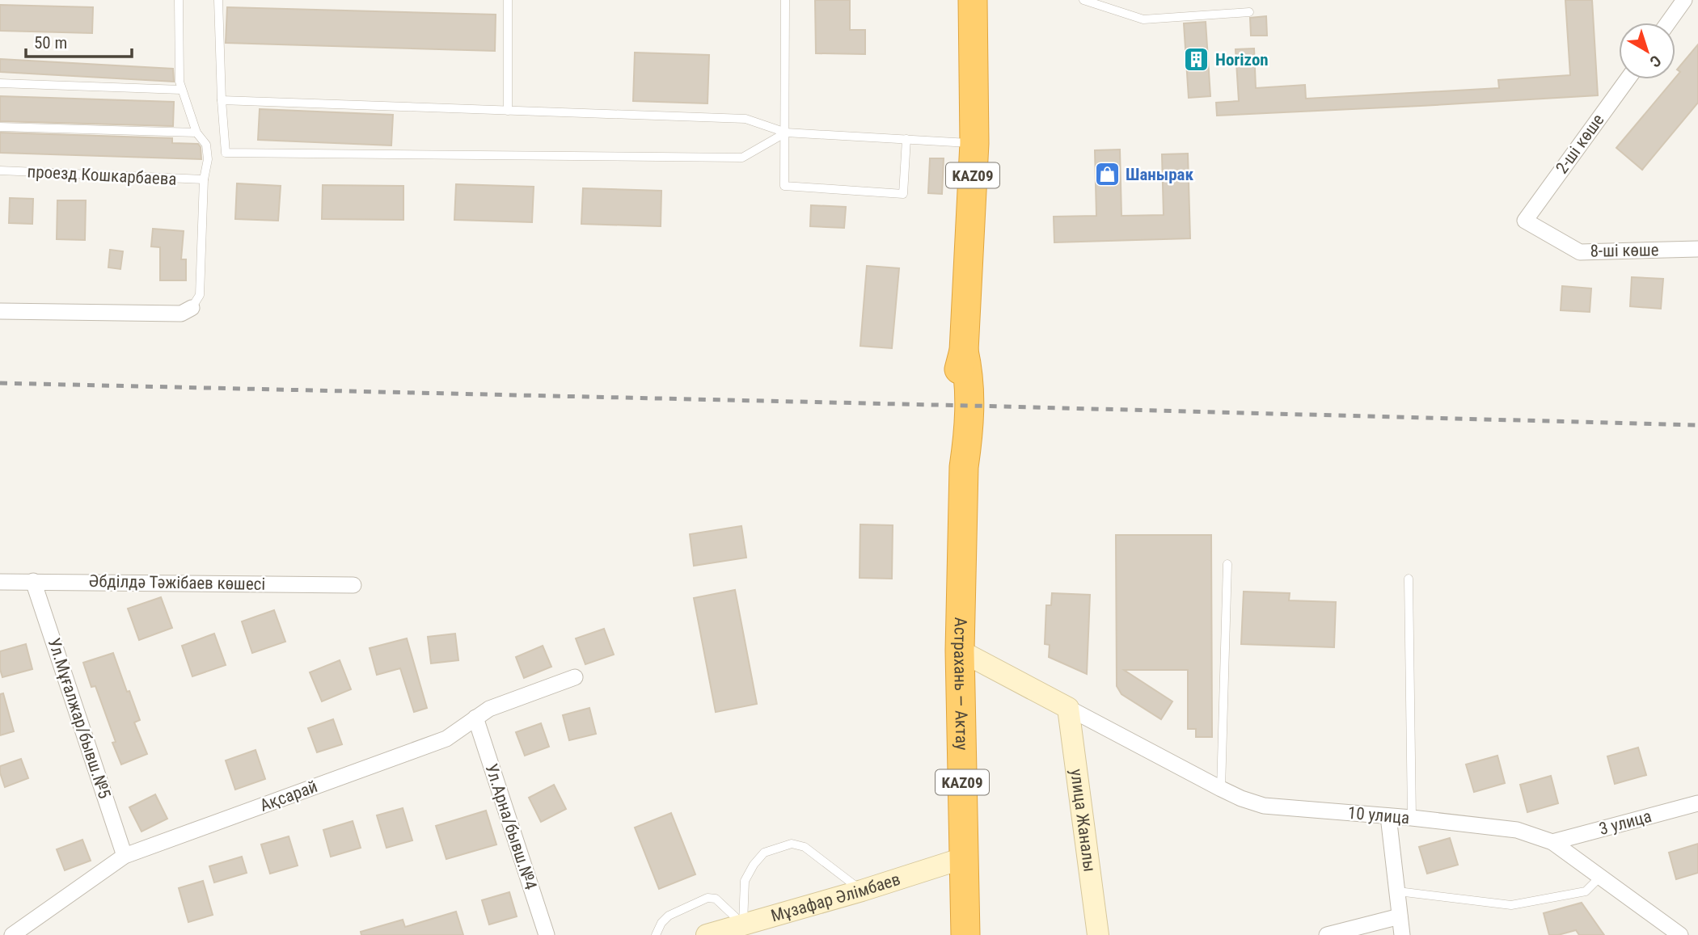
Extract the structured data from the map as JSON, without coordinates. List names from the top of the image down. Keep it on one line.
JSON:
{"streets":{"highway":["KAZ09","Астрахань — Актау"],"street":["2-ші көше","8-шi көше","Әбділдә Тәжібаев көшесі","Ул.Мұғалжар/бывш.№5","Ақсарай","10 улица","улица Жаналы","3 улица","Ул.Арна/бывш.№4","Мұзафар Әлімбаев"],"lane":["проезд Кошкарбаева"]},"crossings":[["2-ші көше","8-шi көше"],["Әбділдә Тәжібаев көшесі","Ул.Мұғалжар/бывш.№5"],["Астрахань — Актау","Мұзафар Әлімбаев"],["Ул.Мұғалжар/бывш.№5","Ақсарай"],["Ақсарай","Ул.Арна/бывш.№4"],["10 улица","улица Жаналы"],["10 улица","3 улица"]],"places":{"building":["Horizon"],"shop":["Шанырак"]},"scale_bar":"50 m","north":"bottom right"}
